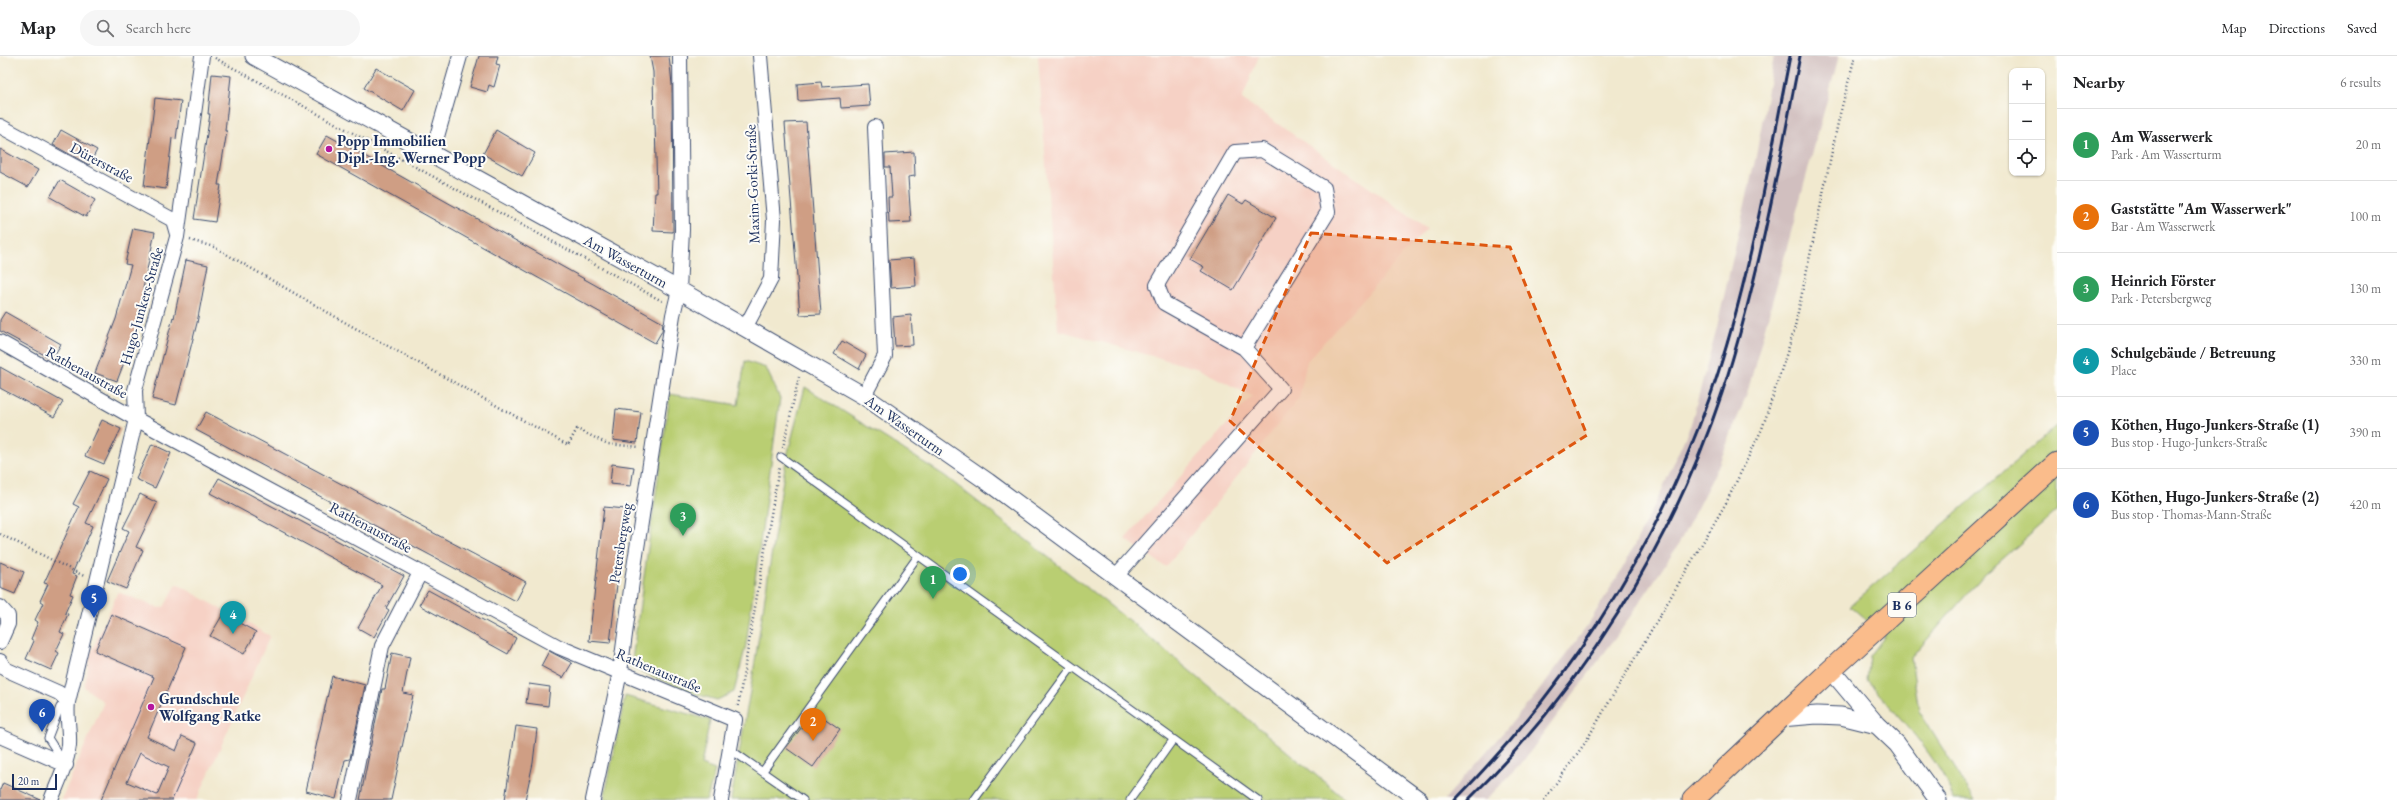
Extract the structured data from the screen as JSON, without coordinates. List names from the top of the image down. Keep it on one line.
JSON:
{"streets":{"main road":["B 6"],"street":["Dürerstraße","Maxim-Gorki-Straße","Am Wasserturm","Hugo-Junkers-Straße","Rathenaustraße","Petersbergweg"]},"crossings":[["Dürerstraße","Hugo-Junkers-Straße"],["Maxim-Gorki-Straße","Am Wasserturm"],["Am Wasserturm","Petersbergweg"],["Hugo-Junkers-Straße","Rathenaustraße"],["Rathenaustraße","Petersbergweg"]],"places":["Popp Immobilien Dipl.-Ing. Werner Popp","Grundschule Wolfgang Ratke"],"scale_bar":"20 m","page":{"header":"Map","search":"Search here","nav":["Map","Directions","Saved"],"heading":["Nearby","6 results"],"map_buttons":["+","−"],"list":[{"mark":"1","name":"Am Wasserwerk","note":"Park · Am Wasserturm","value":"20 m"},{"mark":"2","name":"Gaststätte \"Am Wasserwerk\"","note":"Bar · Am Wasserwerk","value":"100 m"},{"mark":"3","name":"Heinrich Förster","note":"Park · Petersbergweg","value":"130 m"},{"mark":"4","name":"Schulgebäude / Betreuung","note":"Place","value":"330 m"},{"mark":"5","name":"Köthen, Hugo-Junkers-Straße (1)","note":"Bus stop · Hugo-Junkers-Straße","value":"390 m"},{"mark":"6","name":"Köthen, Hugo-Junkers-Straße (2)","note":"Bus stop · Thomas-Mann-Straße","value":"420 m"}],"pins":["3","1","5","4","6","2"],"scale":"20 m"}}
